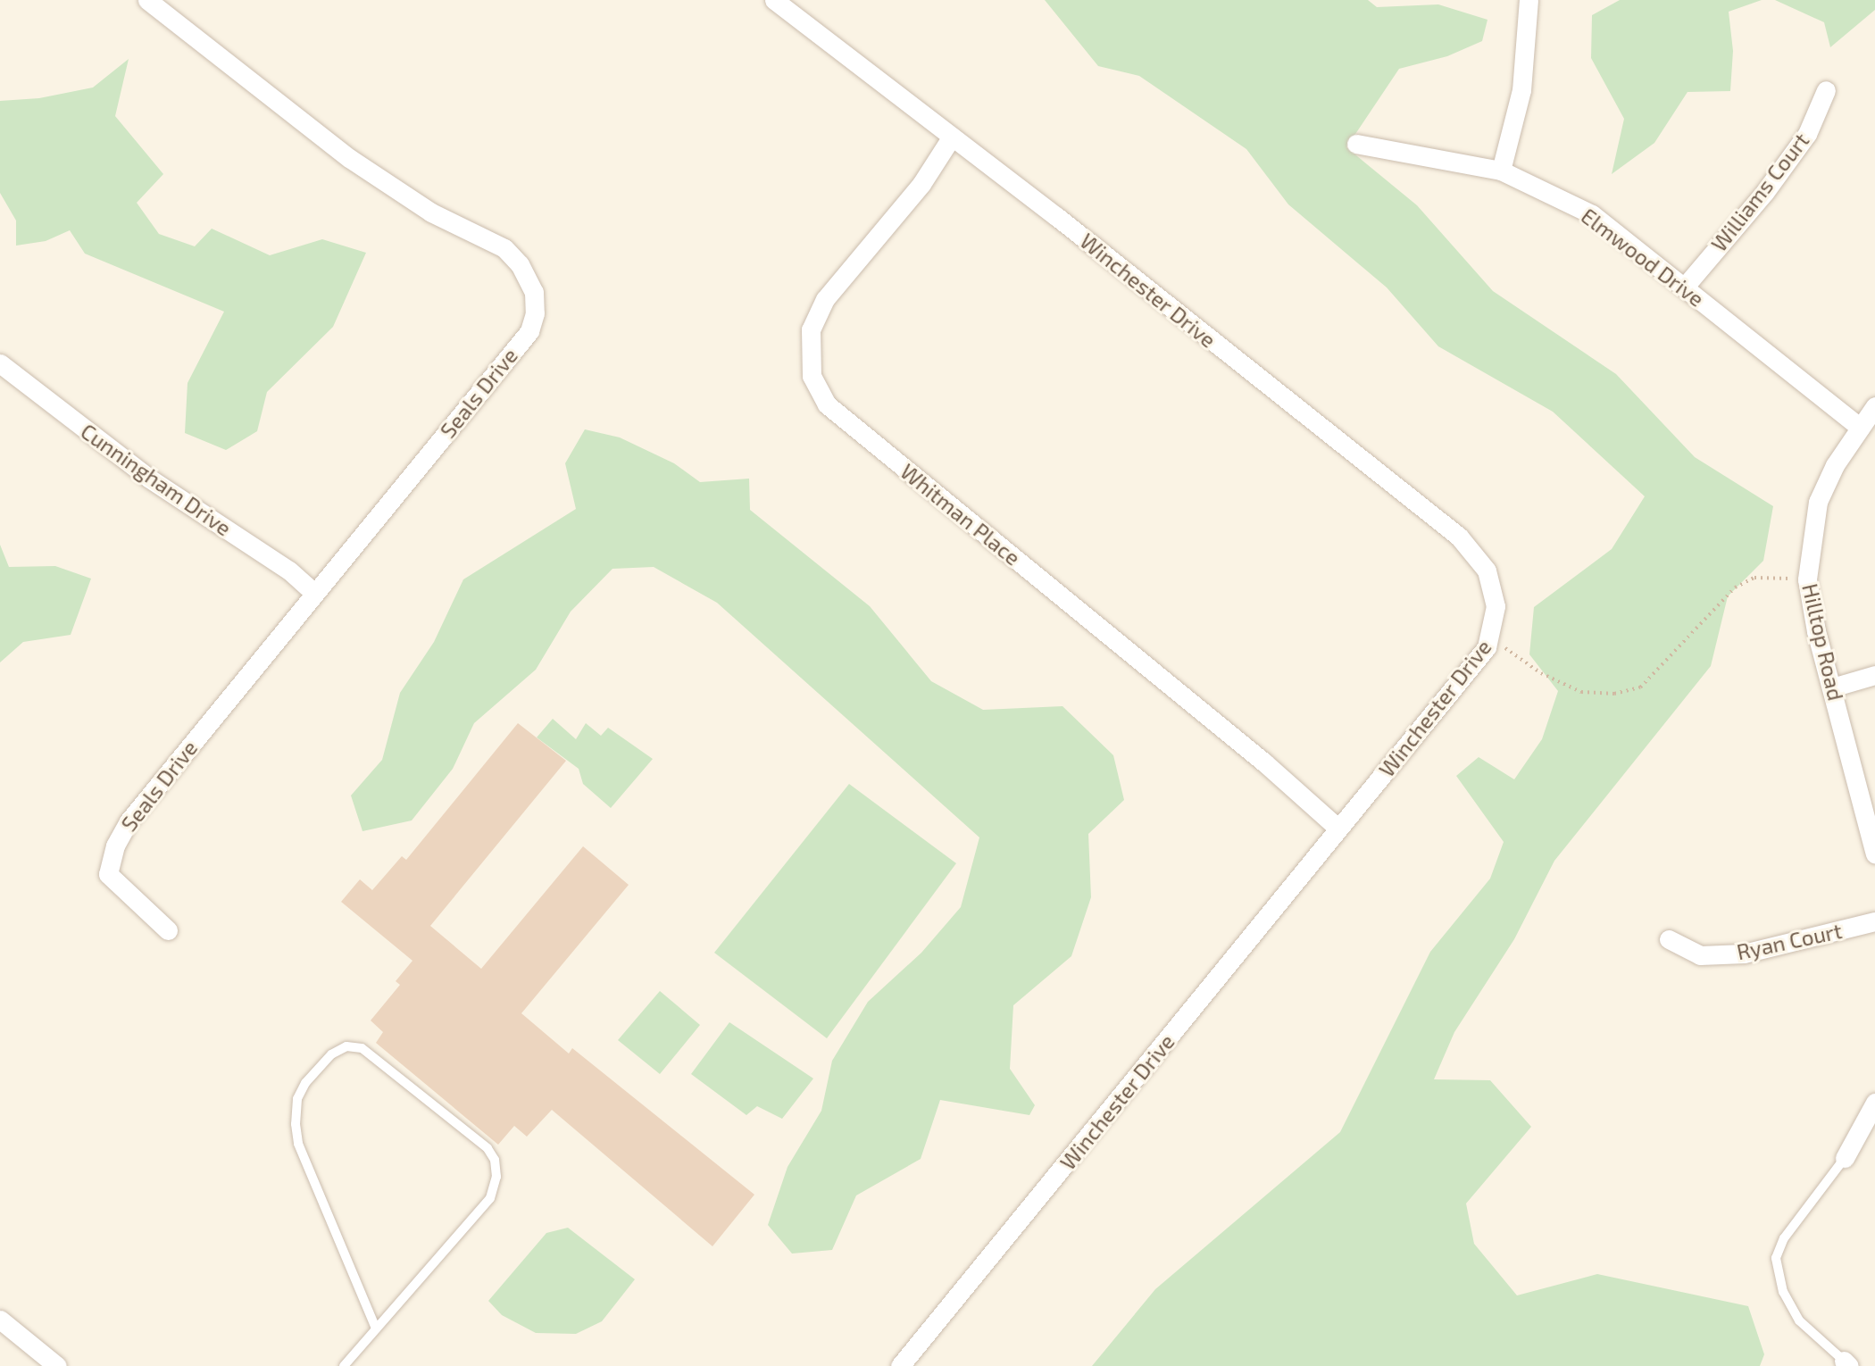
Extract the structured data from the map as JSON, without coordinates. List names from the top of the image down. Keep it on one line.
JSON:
{"streets":{"street":["Williams Court","Elmwood Drive","Winchester Drive","Seals Drive","Cunningham Drive","Whitman Place","Hilltop Road","Ryan Court"]},"crossings":[["Williams Court","Elmwood Drive"],["Elmwood Drive","Hilltop Road"],["Winchester Drive","Whitman Place"],["Seals Drive","Cunningham Drive"]]}
